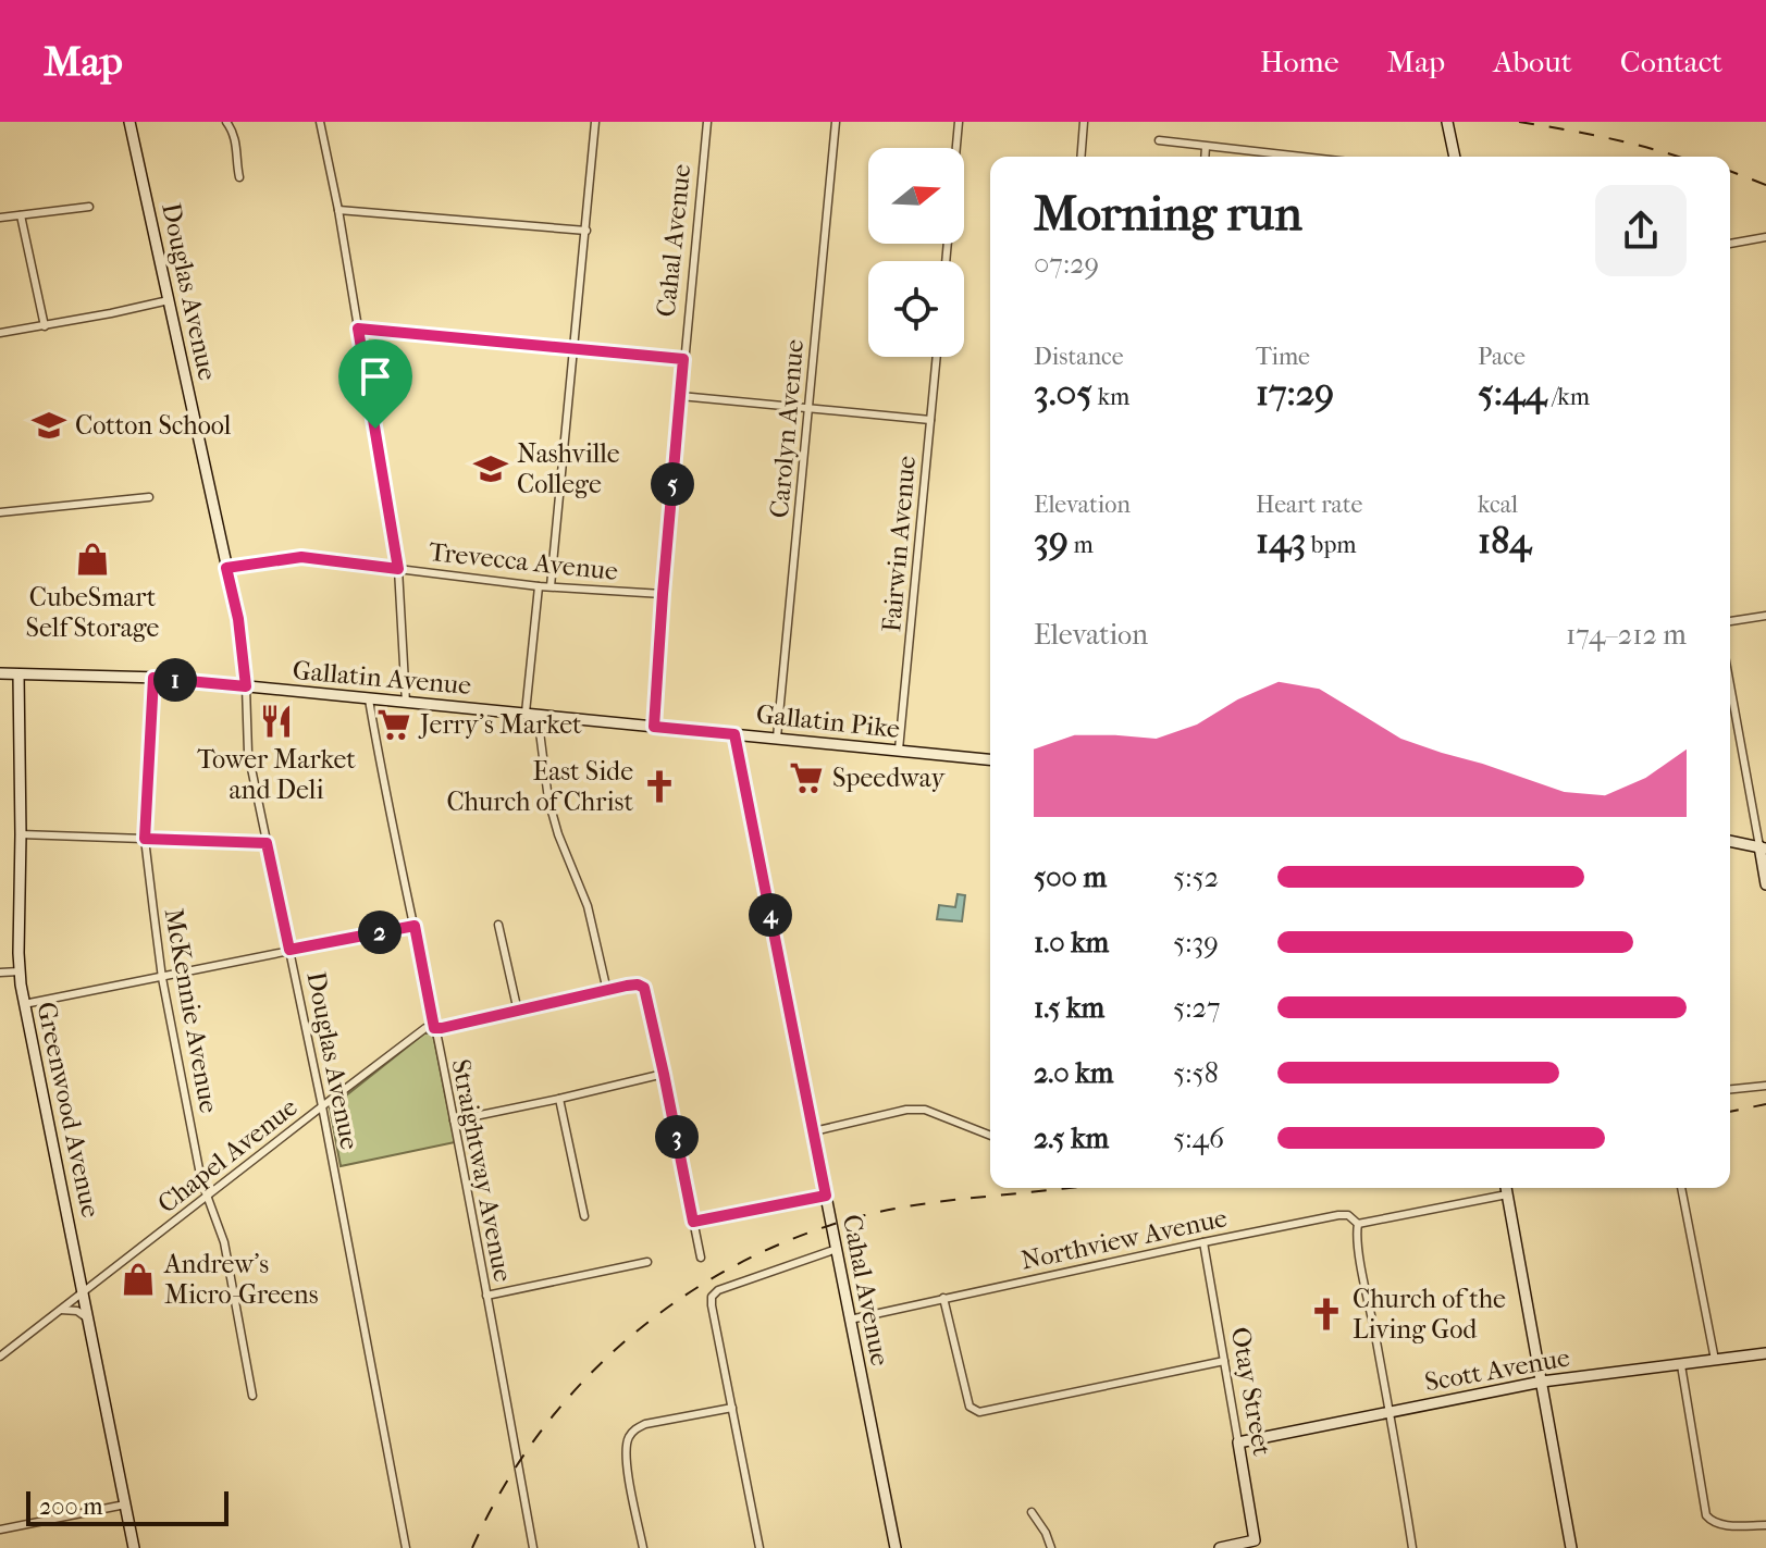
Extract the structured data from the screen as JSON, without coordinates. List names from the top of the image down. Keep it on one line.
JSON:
{"streets":{"street":["Cahal Avenue","Douglas Avenue","Carolyn Avenue","Fairwin Avenue","Trevecca Avenue","Gallatin Avenue","Gallatin Pike","McKennie Avenue","Greenwood Avenue","Chapel Avenue","Straightway Avenue","Northview Avenue","Scott Avenue","Otay Street"]},"crossings":[["Cahal Avenue","Trevecca Avenue"],["Cahal Avenue","Gallatin Avenue"],["Cahal Avenue","Gallatin Pike"],["Cahal Avenue","Northview Avenue"],["Douglas Avenue","Trevecca Avenue"],["Douglas Avenue","Gallatin Avenue"],["Douglas Avenue","Chapel Avenue"],["Carolyn Avenue","Gallatin Pike"],["Fairwin Avenue","Gallatin Pike"],["Gallatin Avenue","Gallatin Pike"],["Gallatin Avenue","McKennie Avenue"],["Gallatin Avenue","Greenwood Avenue"],["Gallatin Avenue","Straightway Avenue"],["McKennie Avenue","Chapel Avenue"],["Greenwood Avenue","Chapel Avenue"],["Chapel Avenue","Straightway Avenue"],["Northview Avenue","Otay Street"],["Scott Avenue","Otay Street"]],"places":{"school or university":["Cotton School","Nashville College"],"shop":["CubeSmart Self Storage","Andrew’s Micro-Greens"],"restaurant":["Tower Market and Deli"],"supermarket":["Jerry's Market","Speedway"],"church":["East Side Church of Christ","Church of the Living God"]},"scale_bar":"200 m","north":"right","page":{"header":"Map","nav":["Home","Map","About","Contact"],"heading":["Morning run","07:29"],"stats":[["Distance","3.05 km"],["Time","17:29"],["Pace","5:44 /km"],["Elevation","39 m"],["Heart rate","143 bpm"],["kcal","184"]],"pins":["5","1","4","2","3"],"chart":["Elevation","174–212 m"],"list":[{"name":"500 m","note":"5:52"},{"name":"1.0 km","note":"5:39"},{"name":"1.5 km","note":"5:27"},{"name":"2.0 km","note":"5:58"},{"name":"2.5 km","note":"5:46"}],"scale":"200 m"}}
